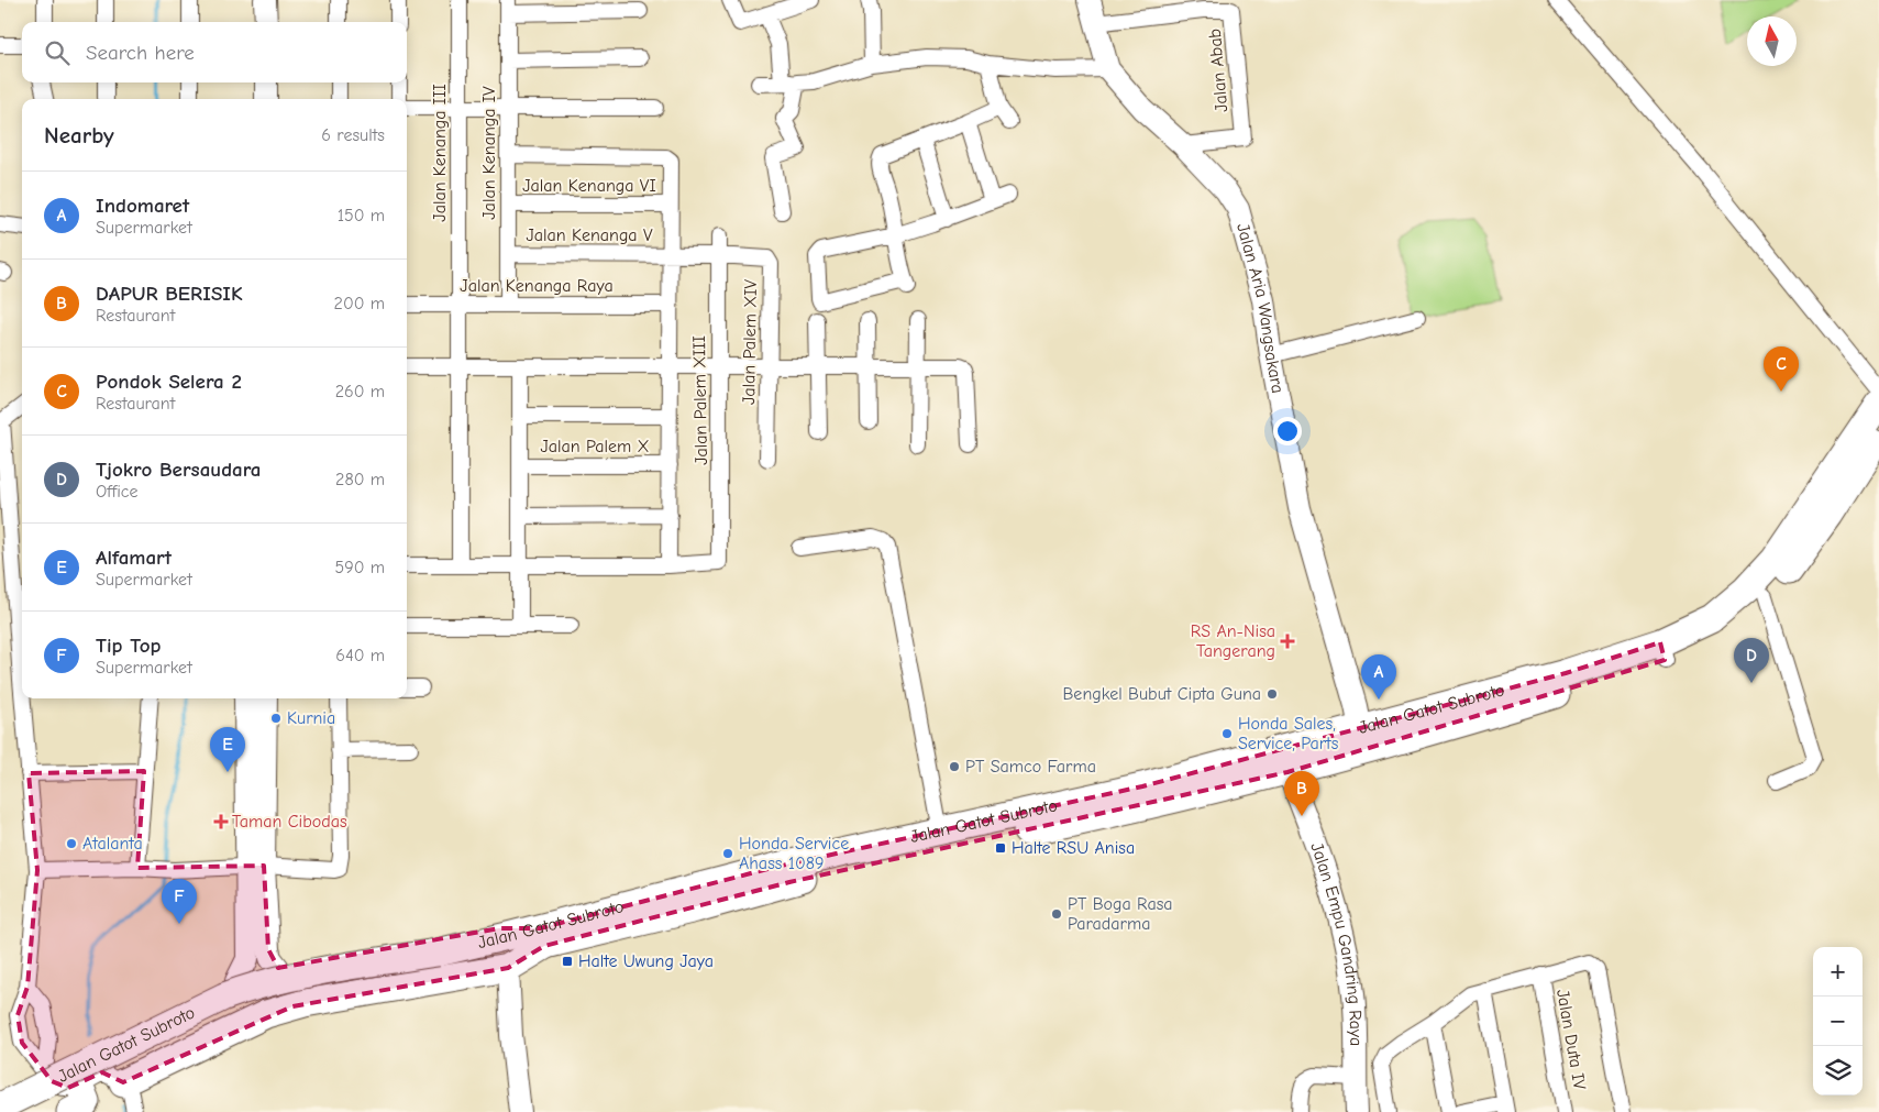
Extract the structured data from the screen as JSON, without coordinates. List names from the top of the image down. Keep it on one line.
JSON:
{"streets":{"highway":["Jalan Gatot Subroto"],"street":["Jalan Abab","Jalan Kenanga III","Jalan Kenanga IV","Jalan Kenanga VI","Jalan Kenanga V","Jalan Kenanga Raya","Jalan Aria Wangsakara","Jalan Palem XIV","Jalan Palem XIII","Jalan Palem X","Jalan Empu Gandring Raya","Jalan Duta IV"]},"crossings":[["Jalan Abab","Jalan Aria Wangsakara"],["Jalan Kenanga III","Jalan Kenanga Raya"],["Jalan Kenanga IV","Jalan Kenanga VI"],["Jalan Kenanga IV","Jalan Kenanga V"],["Jalan Kenanga IV","Jalan Kenanga Raya"],["Jalan Kenanga V","Jalan Palem XIV"],["Jalan Aria Wangsakara","Jalan Gatot Subroto"],["Jalan Palem XIV","Jalan Palem XIII"],["Jalan Gatot Subroto","Jalan Empu Gandring Raya"]],"places":{"health":["RS An-Nisa Tangerang","Taman Cibodas"],"other":["Bengkel Bubut Cipta Guna","Kurnia","Honda Sales, Service, Parts","PT Samco Farma","Atalanta","Honda Service Ahass 1089","PT Boga Rasa Paradarma"],"transit":["Halte RSU Anisa","Halte Uwung Jaya"]},"north":"top","page":{"search":"Search here","heading":["Nearby","6 results"],"list":[{"mark":"A","name":"Indomaret","note":"Supermarket","value":"150 m"},{"mark":"B","name":"DAPUR BERISIK","note":"Restaurant","value":"200 m"},{"mark":"C","name":"Pondok Selera 2","note":"Restaurant","value":"260 m"},{"mark":"D","name":"Tjokro Bersaudara","note":"Office","value":"280 m"},{"mark":"E","name":"Alfamart","note":"Supermarket","value":"590 m"},{"mark":"F","name":"Tip Top","note":"Supermarket","value":"640 m"}],"pins":["C","D","A","E","B","F"],"map_buttons":["+","−"]}}
